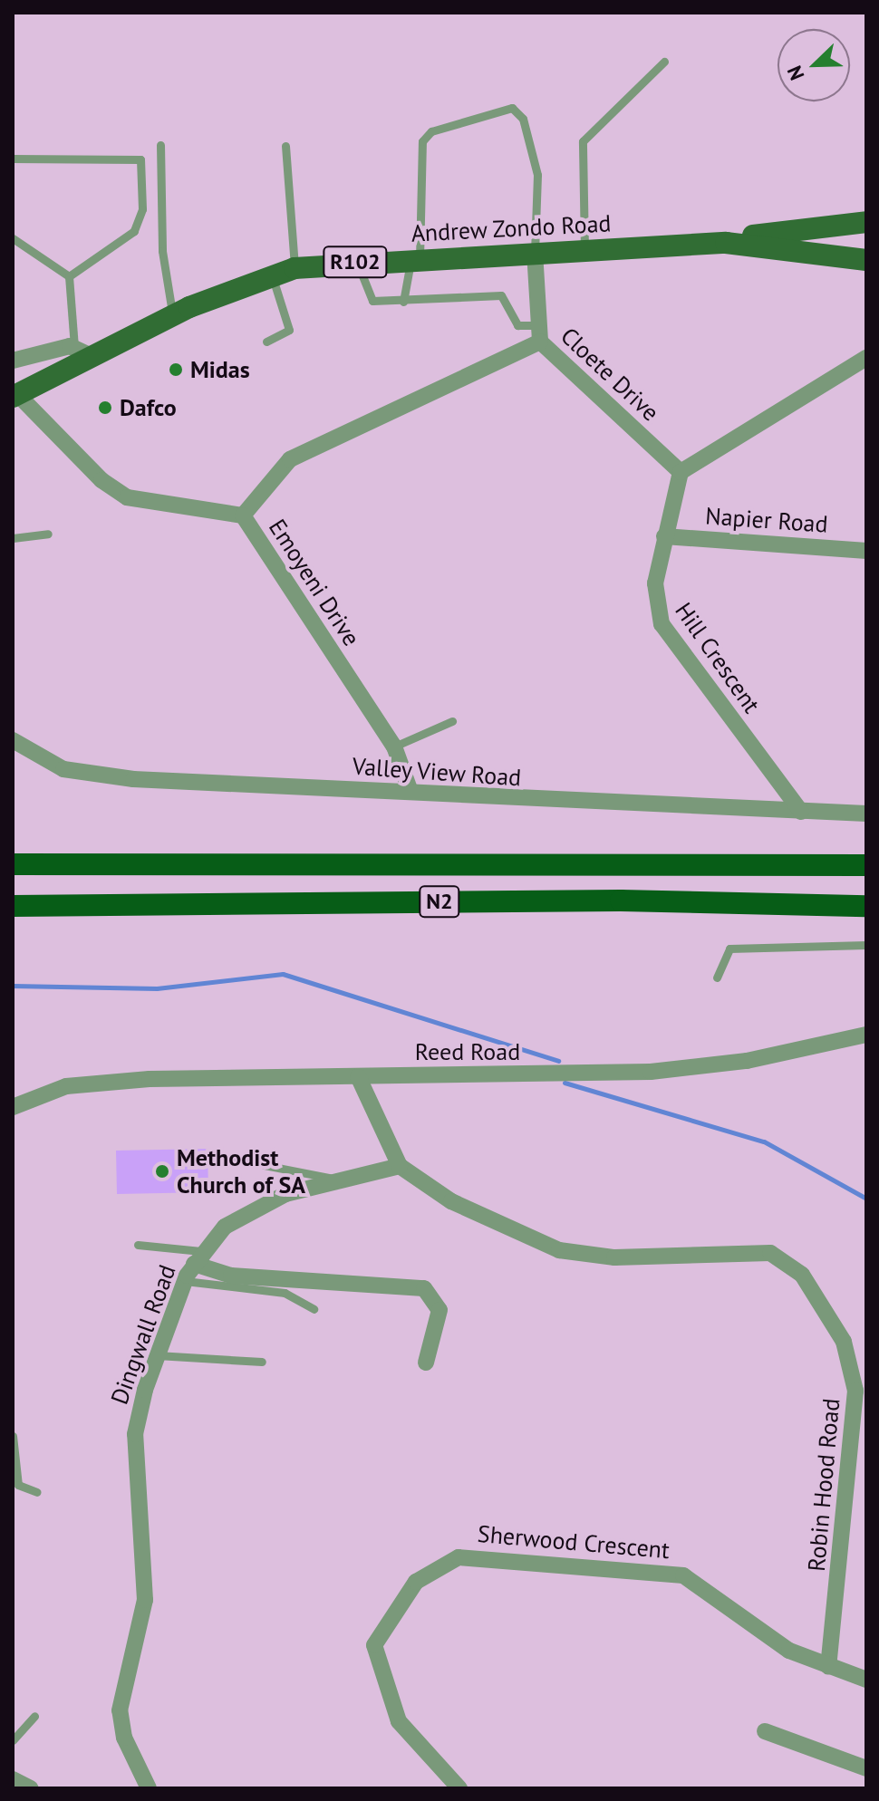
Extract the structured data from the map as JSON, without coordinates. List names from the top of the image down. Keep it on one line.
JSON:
{"streets":{"highway":["N2"],"main road":["Andrew Zondo Road","R102"],"street":["Cloete Drive","Napier Road","Emoyeni Drive","Hill Crescent","Valley View Road","Reed Road","Dingwall Road","Robin Hood Road","Sherwood Crescent"]},"crossings":[["Andrew Zondo Road","Cloete Drive"],["Cloete Drive","Emoyeni Drive"],["Cloete Drive","Hill Crescent"],["Napier Road","Hill Crescent"],["Emoyeni Drive","Valley View Road"],["Hill Crescent","Valley View Road"],["Dingwall Road","Robin Hood Road"],["Robin Hood Road","Sherwood Crescent"]],"places":["Midas","Dafco","Methodist Church of SA"],"north":"bottom left"}
